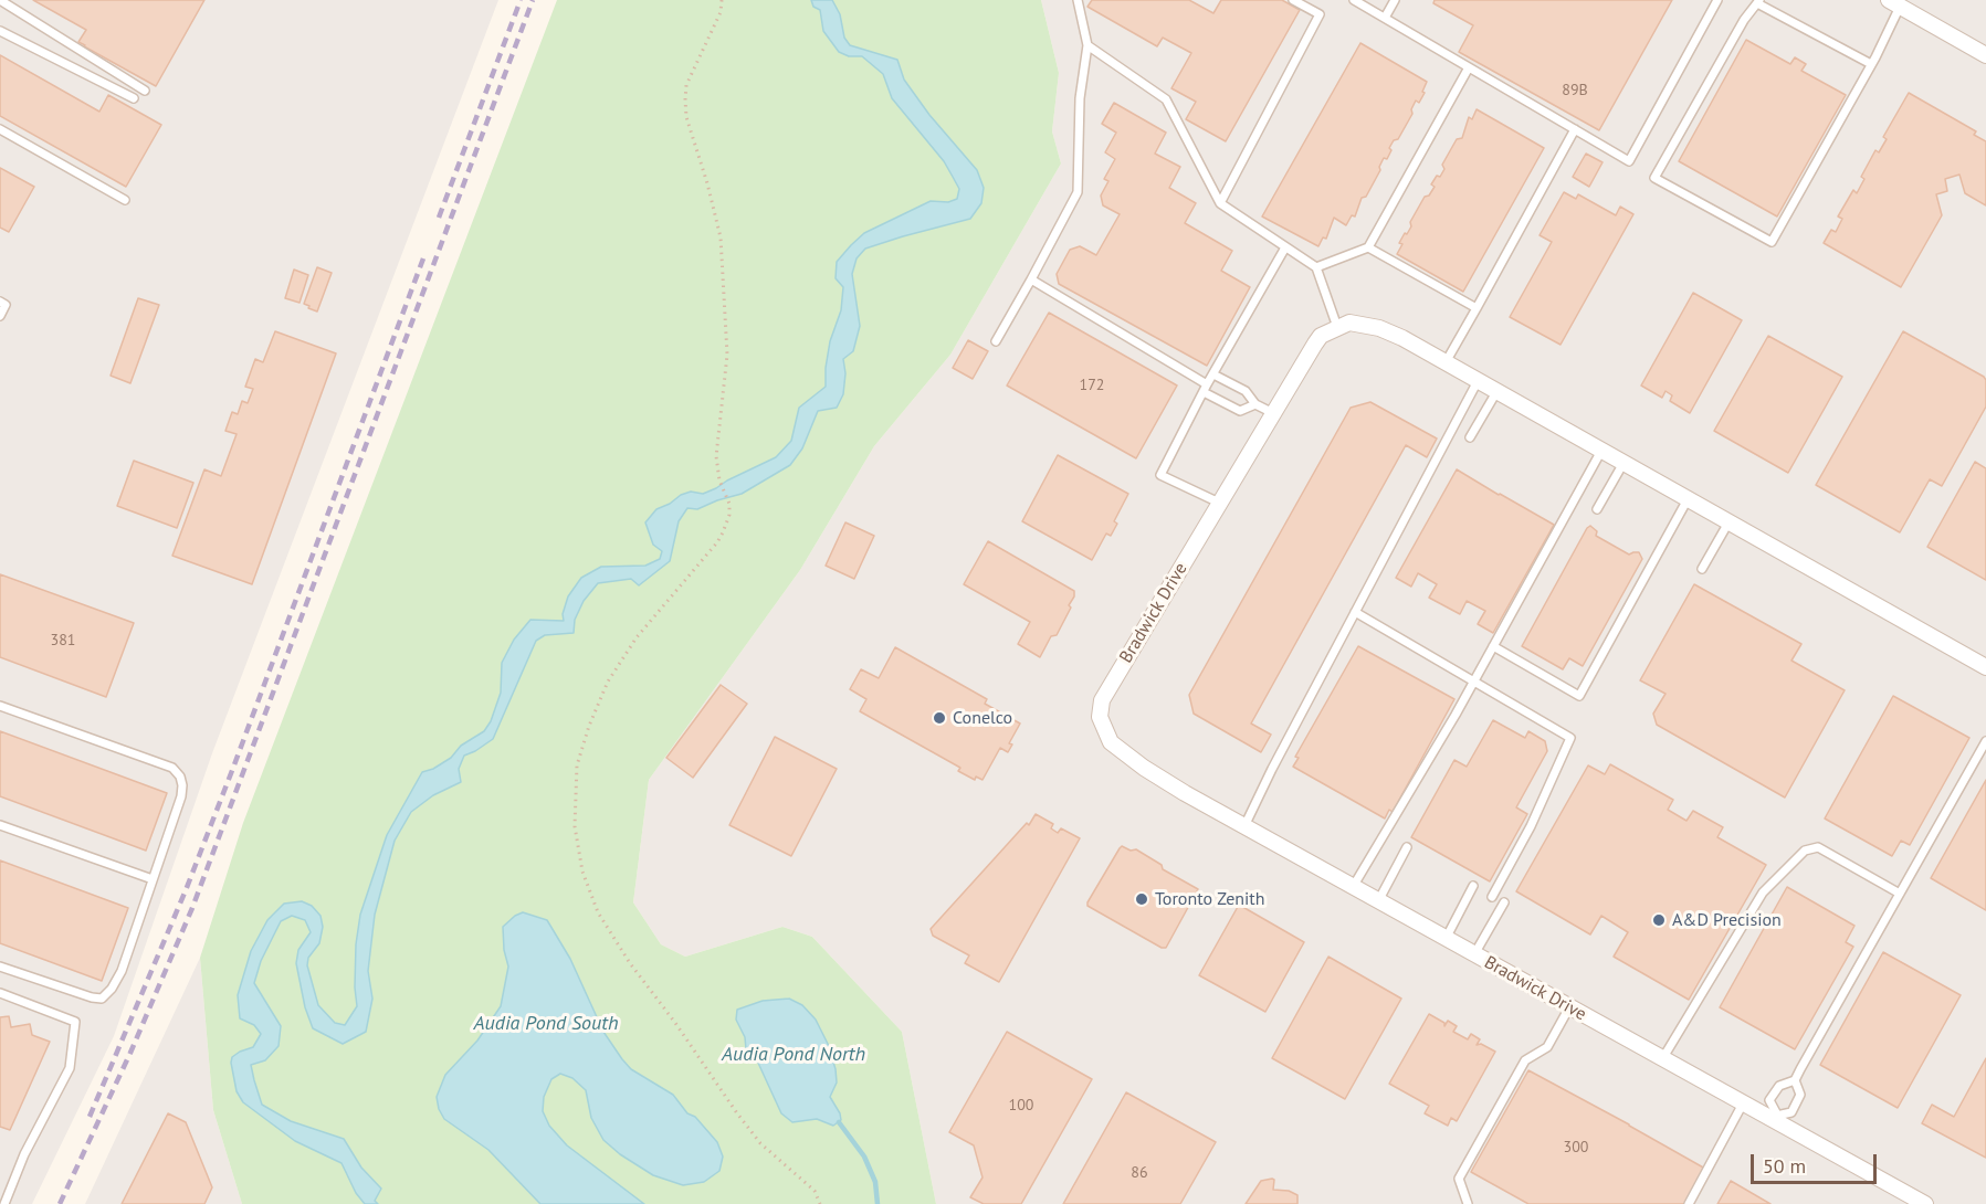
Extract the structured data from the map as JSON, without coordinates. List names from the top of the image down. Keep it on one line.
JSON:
{"streets":{"street":["Bradwick Drive"]},"water":["Audia Pond South","Audia Pond North"],"places":["Conelco","Toronto Zenith","A&D Precision"],"house_numbers":["89B","172","381","100","300","86"],"scale_bar":"50 m"}
